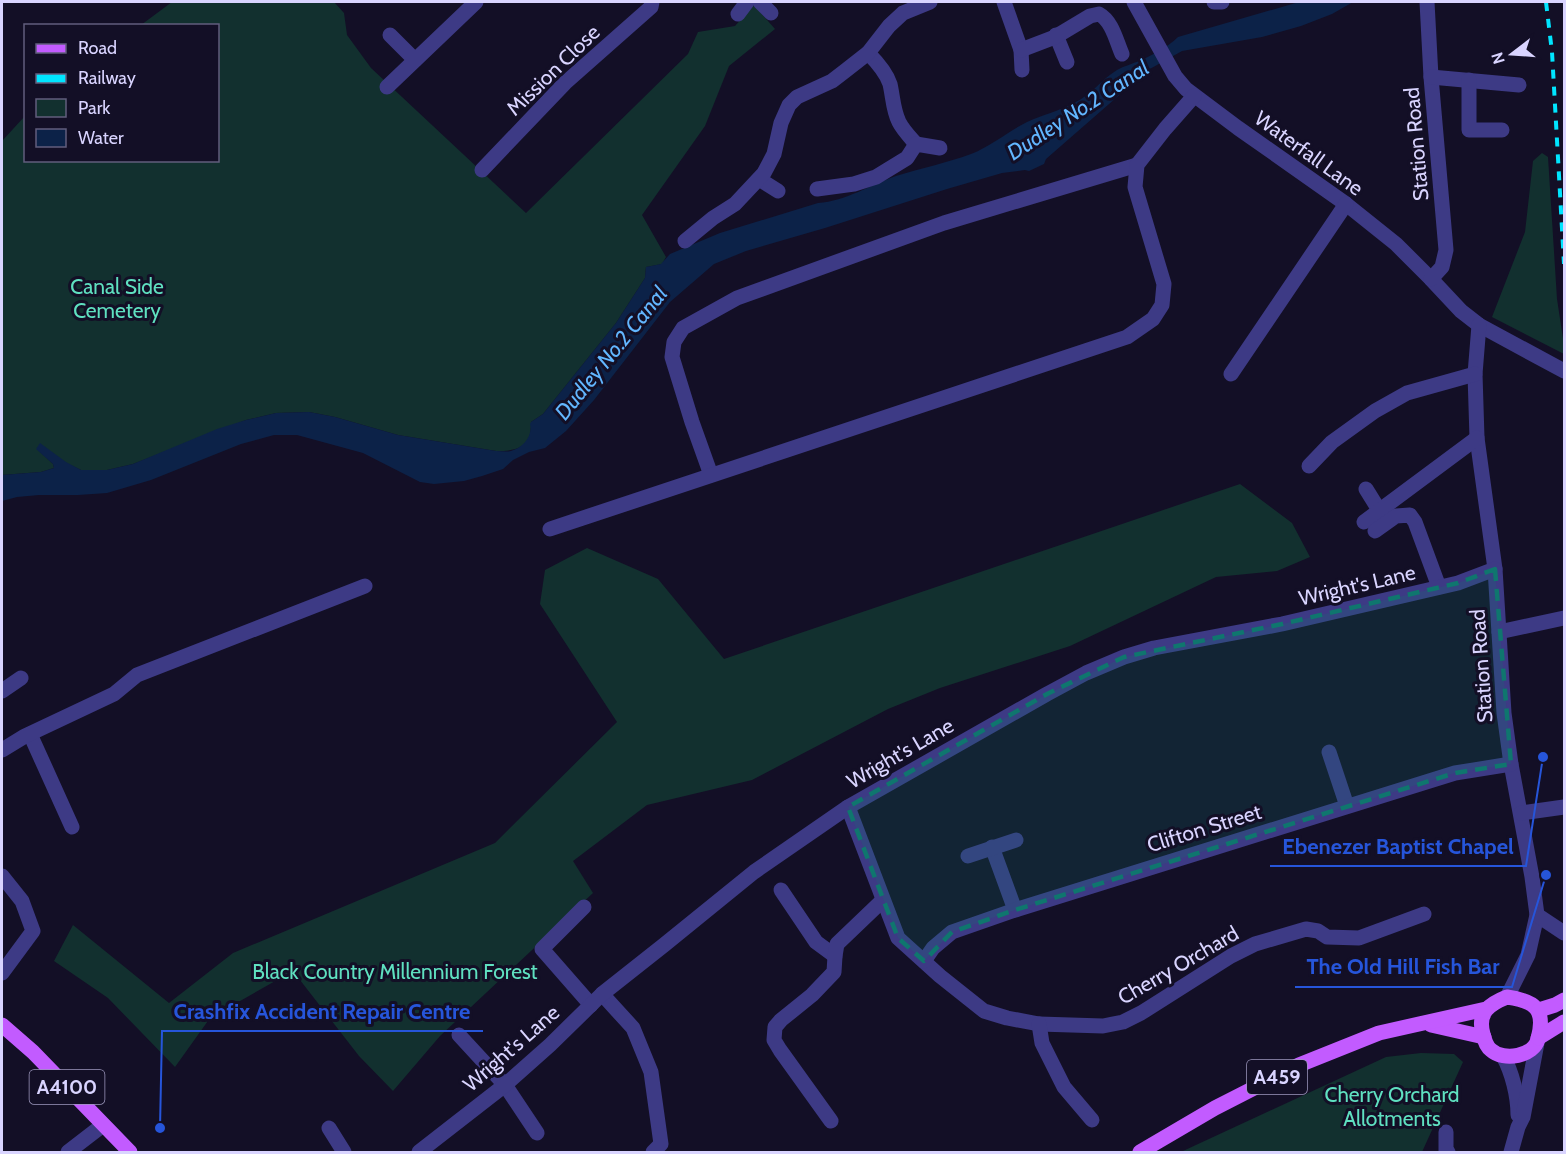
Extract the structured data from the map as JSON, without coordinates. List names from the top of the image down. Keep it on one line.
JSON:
{"streets":{"main road":["A459","A4100"],"street":["Mission Close","Station Road","Waterfall Lane","Wright's Lane","Clifton Street","Cherry Orchard"]},"crossings":[["Station Road","Waterfall Lane"],["Station Road","Wright's Lane"],["Station Road","Clifton Street"],["Station Road","A459"],["Wright's Lane","Cherry Orchard"],["Clifton Street","Cherry Orchard"]],"water":["Dudley No.2 Canal"],"parks":["Canal Side Cemetery","Black Country Millennium Forest","Cherry Orchard Allotments"],"places":["Ebenezer Baptist Chapel","The Old Hill Fish Bar","Crashfix Accident Repair Centre"],"legend":["Road","Railway","Park","Water"],"north":"left"}
